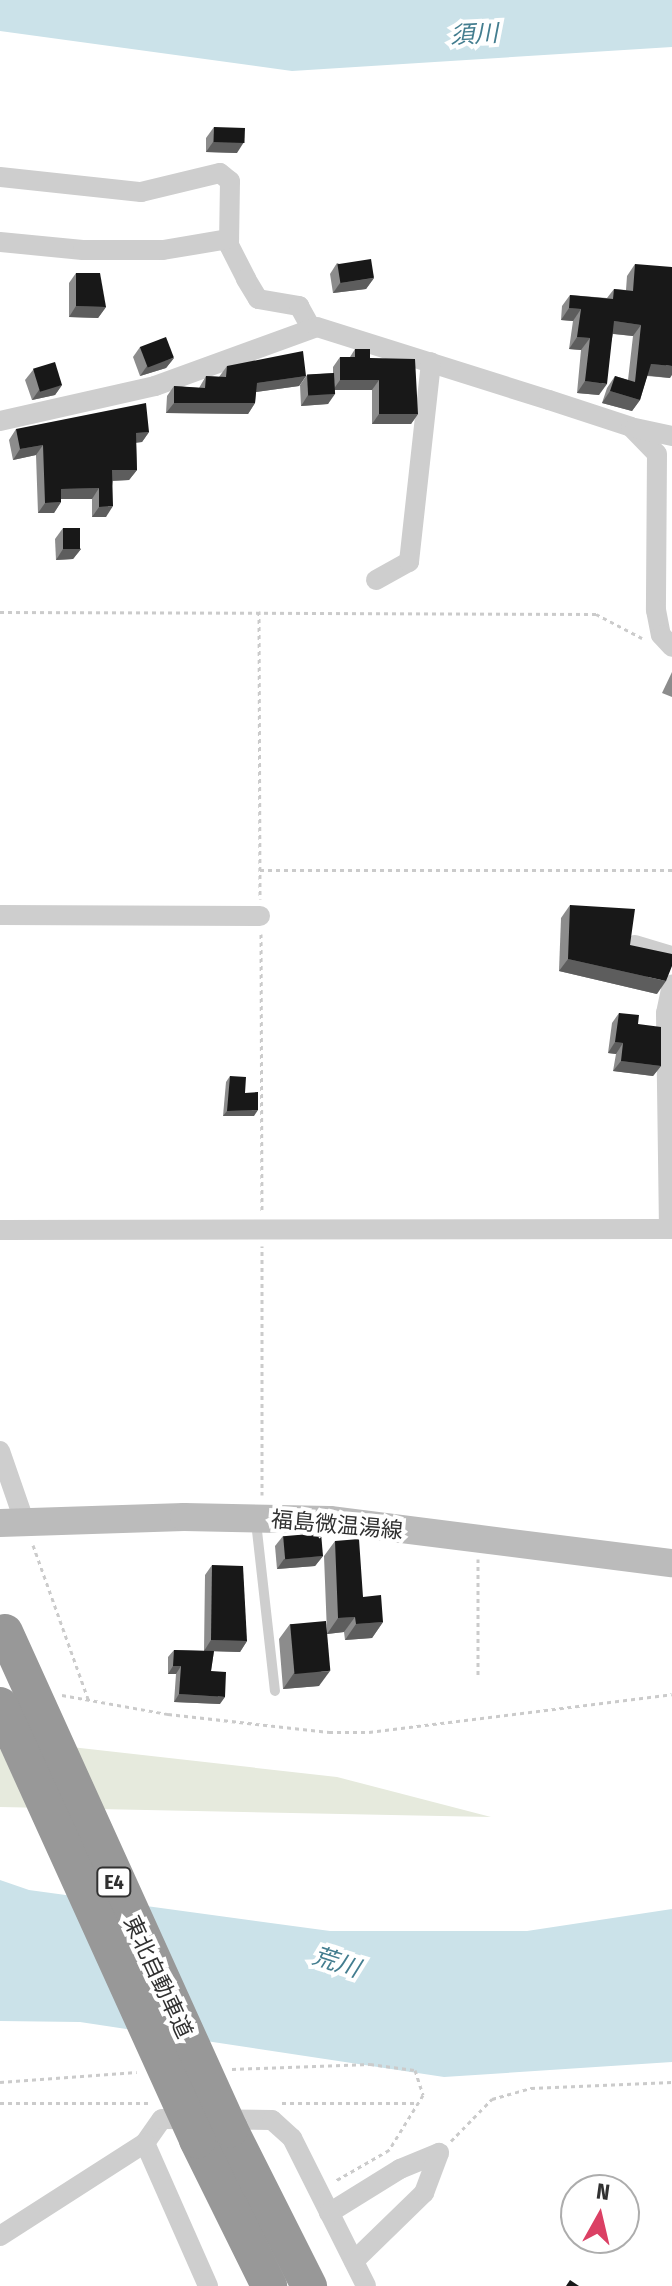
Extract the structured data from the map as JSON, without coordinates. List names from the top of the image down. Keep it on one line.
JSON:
{"streets":{"highway":["E4","東北自動車道"],"main road":["福島微温湯線"]},"water":["須川","荒川"],"north":"top"}
